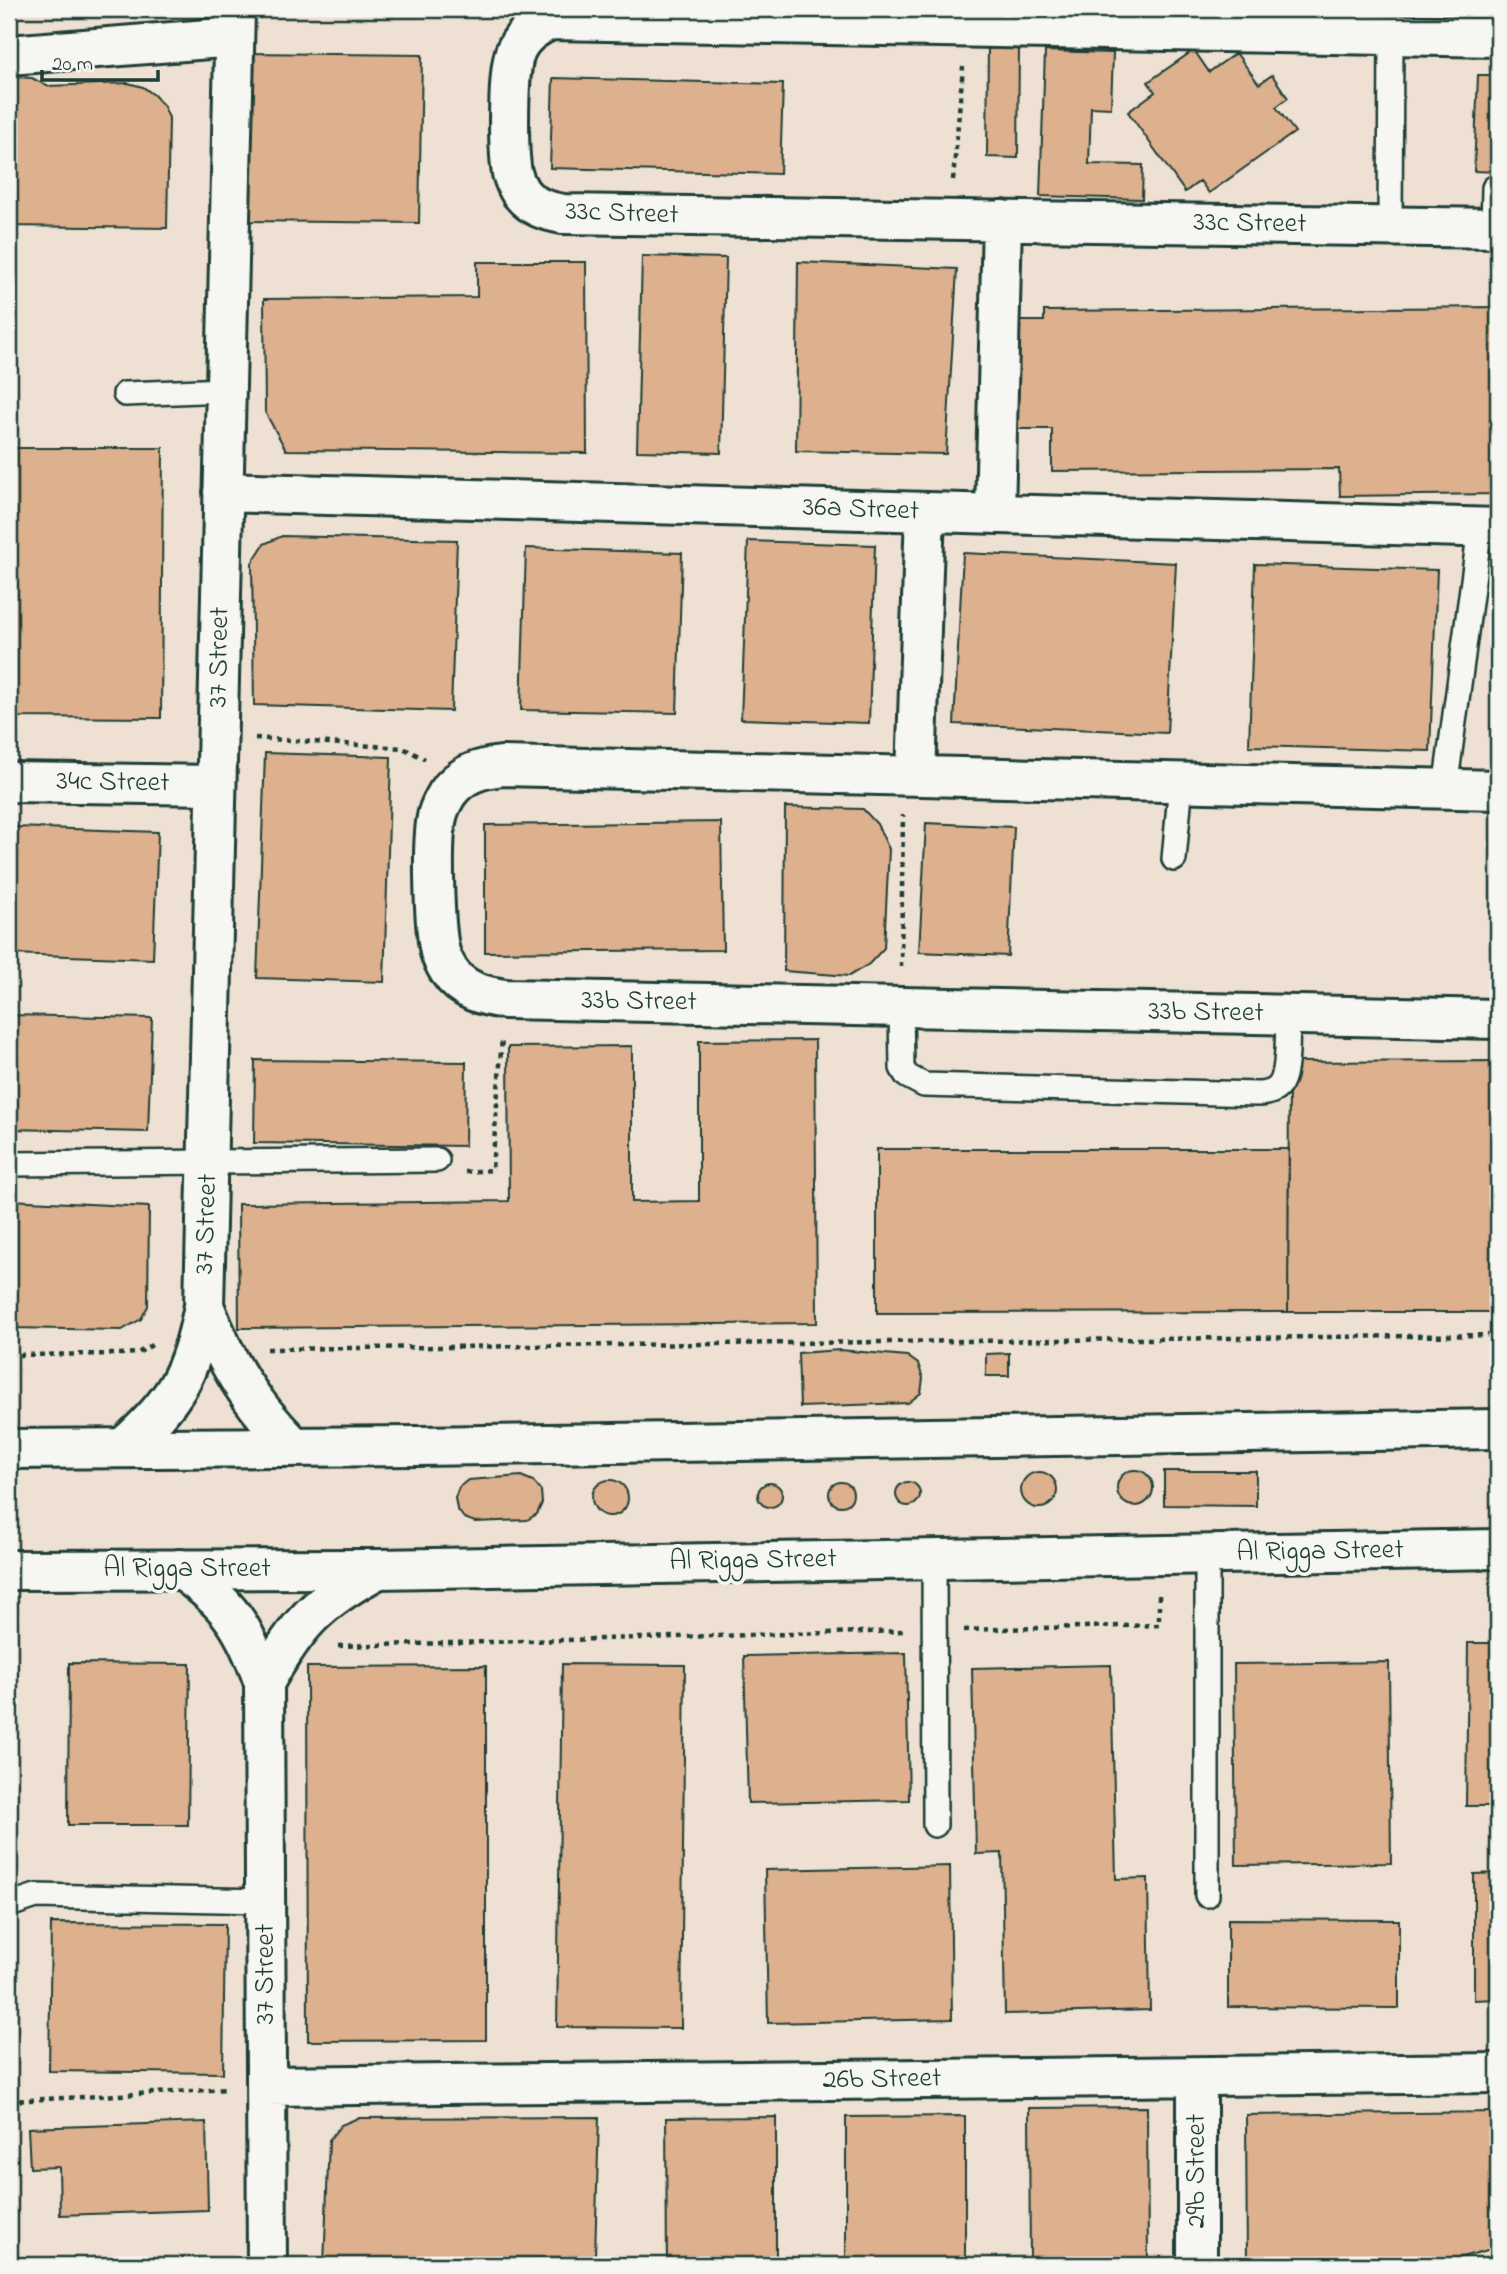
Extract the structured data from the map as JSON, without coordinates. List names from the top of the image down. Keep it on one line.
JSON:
{"streets":{"street":["33c Street","36a Street","37 Street","34c Street","33b Street","Al Rigga Street","26b Street","29b Street"]},"crossings":[["36a Street","37 Street"],["37 Street","34c Street"],["37 Street","Al Rigga Street"],["37 Street","26b Street"],["26b Street","29b Street"]],"scale_bar":"20 m"}
